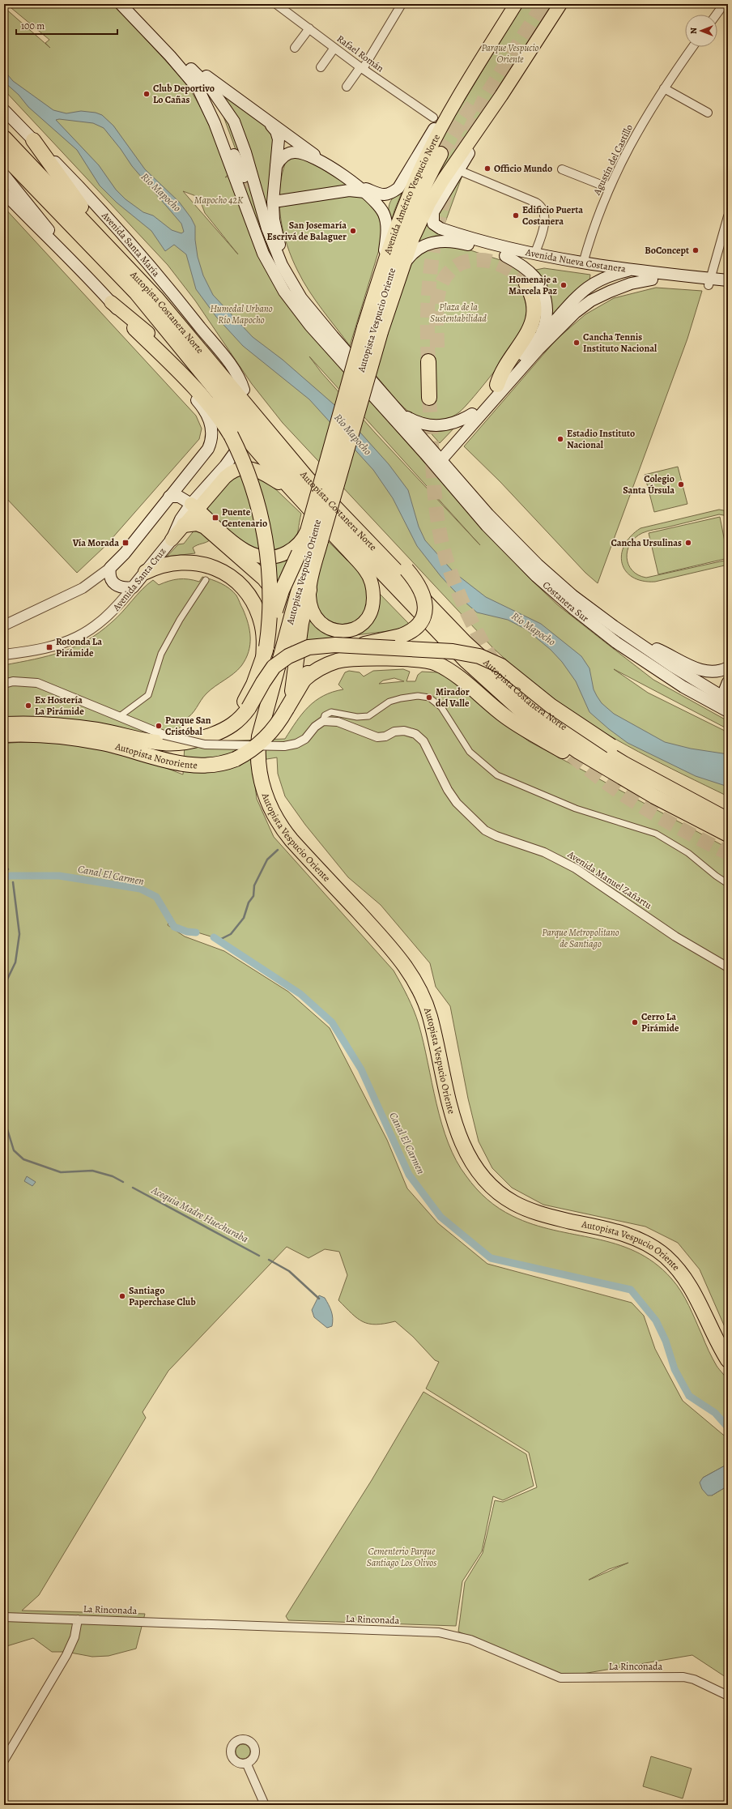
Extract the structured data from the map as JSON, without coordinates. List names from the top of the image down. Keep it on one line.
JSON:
{"streets":{"highway":["Autopista Costanera Norte","Autopista Vespucio Oriente","Autopista Nororiente"],"main road":["Avenida Américo Vespucio Norte","Avenida Santa María","Avenida Nueva Costanera","Avenida Santa Cruz","Costanera Sur"],"street":["Rafael Román","Agustín del Castillo","Avenida Manuel Zañartu","La Rinconada"]},"crossings":[["Agustín del Castillo","Avenida Nueva Costanera"],["Avenida Américo Vespucio Norte","Avenida Nueva Costanera"],["Avenida Américo Vespucio Norte","Autopista Vespucio Oriente"],["Avenida Santa María","Autopista Costanera Norte"],["Avenida Nueva Costanera","Costanera Sur"]],"water":["Río Mapocho","Canal El Carmen","Acequia Madre Huechuraba"],"parks":["Parque Vespucio Oriente","Mapocho 42K","Plaza de la Sustentabilidad","Humedal Urbano Río Mapocho","Parque Metropolitano de Santiago","Cementerio Parque Santiago Los Olivos"],"places":{"other":["Club Deportivo Lo Cañas","Officio Mundo","Edificio Puerta Costanera","San Josemaría Escrivá de Balaguer","BoConcept","Homenaje a Marcela Paz","Cancha Tennis Instituto Nacional","Estadio Instituto Nacional","Colegio Santa Úrsula","Cancha Ursulinas","Mirador del Valle","Ex Hostería La Pirámide","Parque San Cristóbal","Cerro La Pirámide","Santiago Paperchase Club"],"transit":["Puente Centenario","Vía Morada","Rotonda La Pirámide"]},"scale_bar":"100 m","north":"left"}
